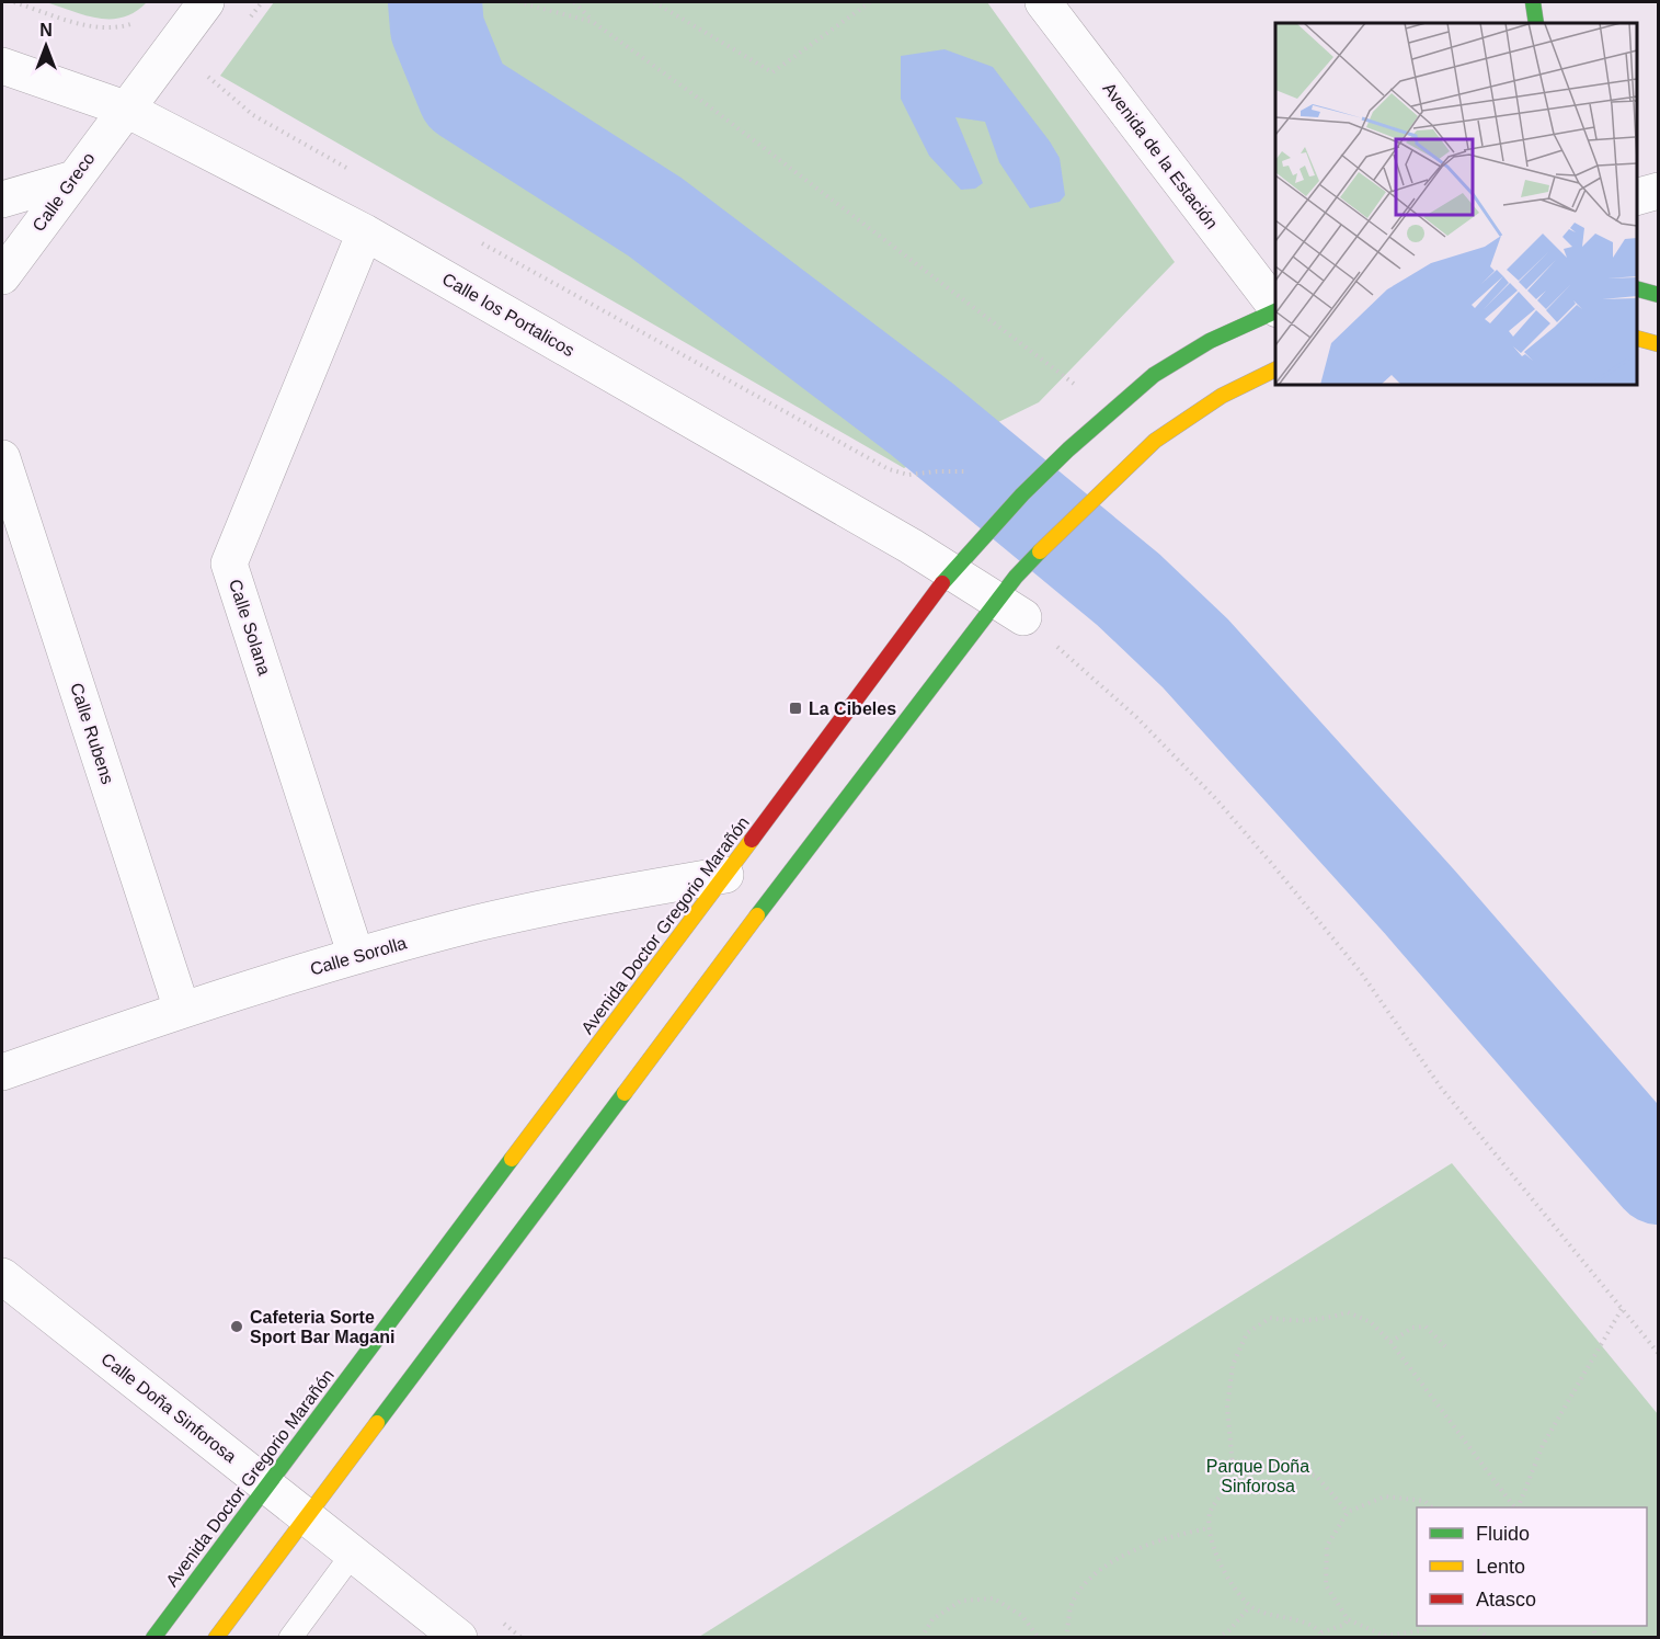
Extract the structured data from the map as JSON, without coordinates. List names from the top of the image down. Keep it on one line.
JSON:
{"streets":{"street":["Avenida de la Estación","Calle Greco","Calle los Portalicos","Calle Solana","Calle Rubens","Avenida Doctor Gregorio Marañón","Calle Sorolla","Calle Doña Sinforosa"]},"crossings":[["Avenida de la Estación","Avenida Doctor Gregorio Marañón"],["Calle Greco","Calle los Portalicos"],["Calle los Portalicos","Calle Solana"],["Calle los Portalicos","Avenida Doctor Gregorio Marañón"],["Calle Solana","Calle Sorolla"],["Calle Rubens","Calle Sorolla"],["Avenida Doctor Gregorio Marañón","Calle Sorolla"],["Avenida Doctor Gregorio Marañón","Calle Doña Sinforosa"]],"parks":["Parque Doña Sinforosa"],"places":{"transit":["La Cibeles"],"other":["Cafeteria Sorte Sport Bar Magani"]},"legend":["Fluido","Lento","Atasco"],"north":"top"}
